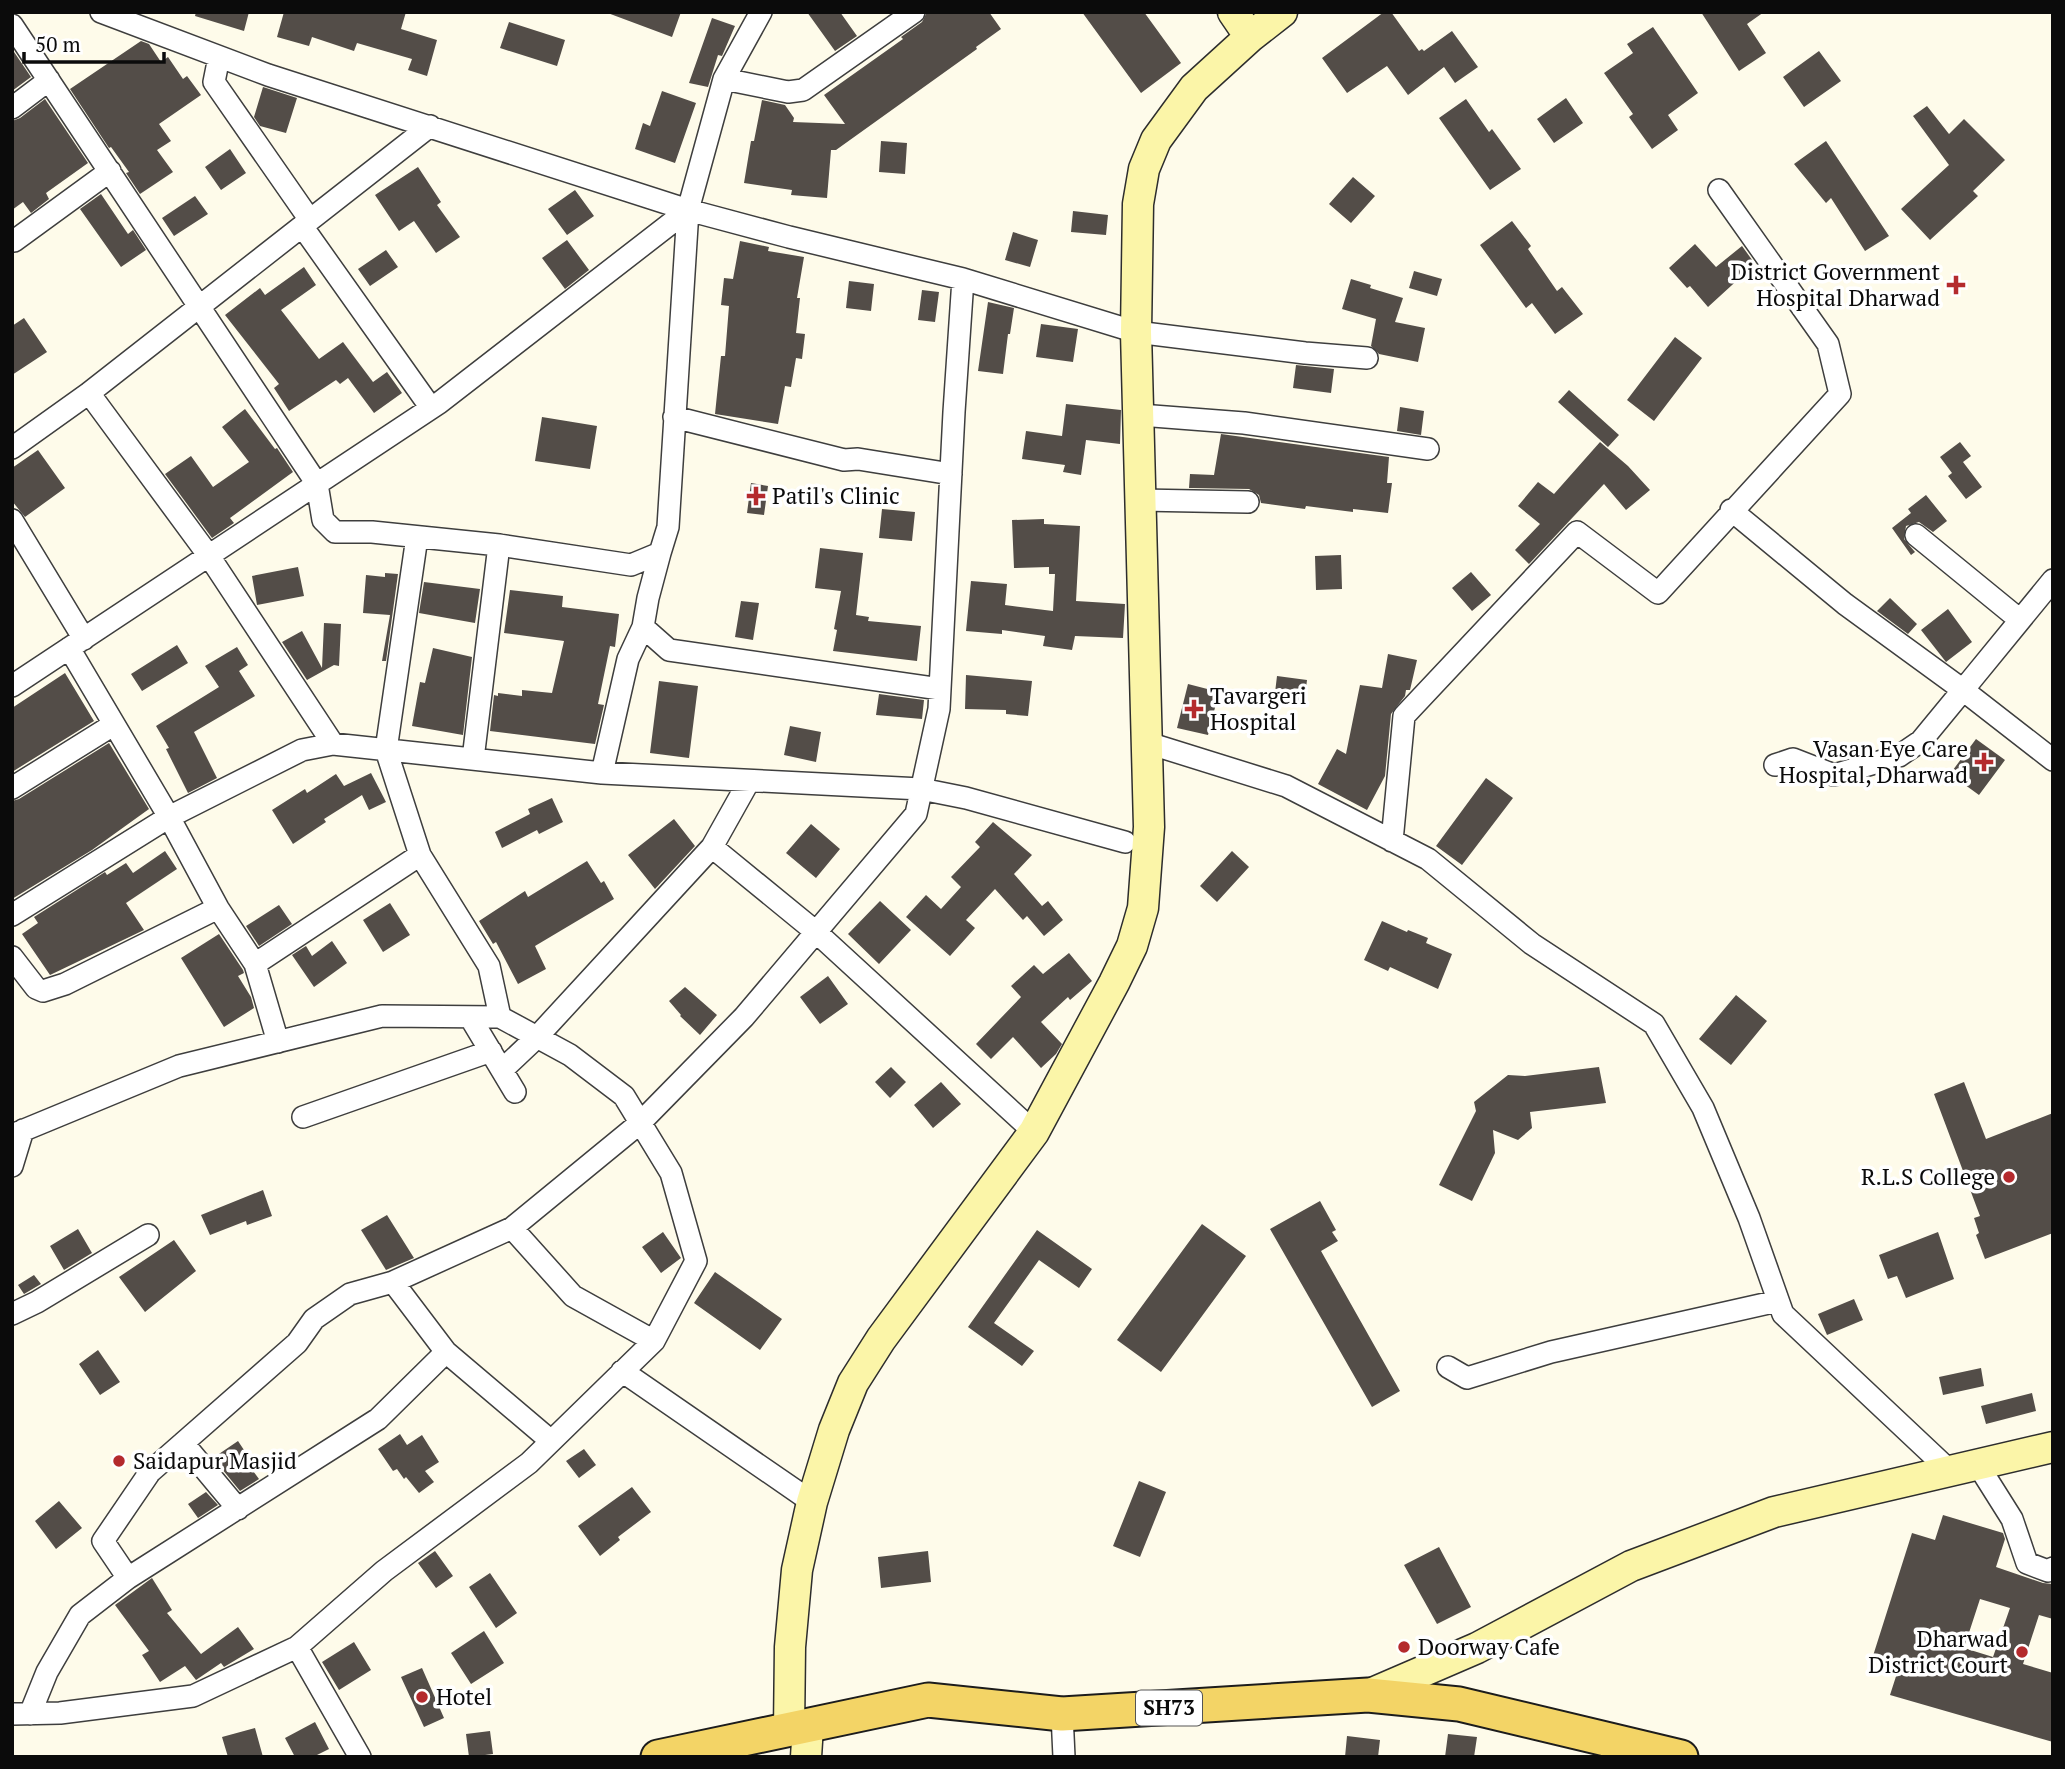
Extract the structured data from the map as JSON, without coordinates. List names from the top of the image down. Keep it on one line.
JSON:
{"streets":{"main road":["SH73"]},"places":{"health":["District Government Hospital Dharwad","Patil's Clinic","Tavargeri Hospital","Vasan Eye Care Hospital, Dharwad"],"other":["R.L.S College","Saidapur Masjid","Doorway Cafe","Dharwad District Court","Hotel"]},"scale_bar":"50 m"}
